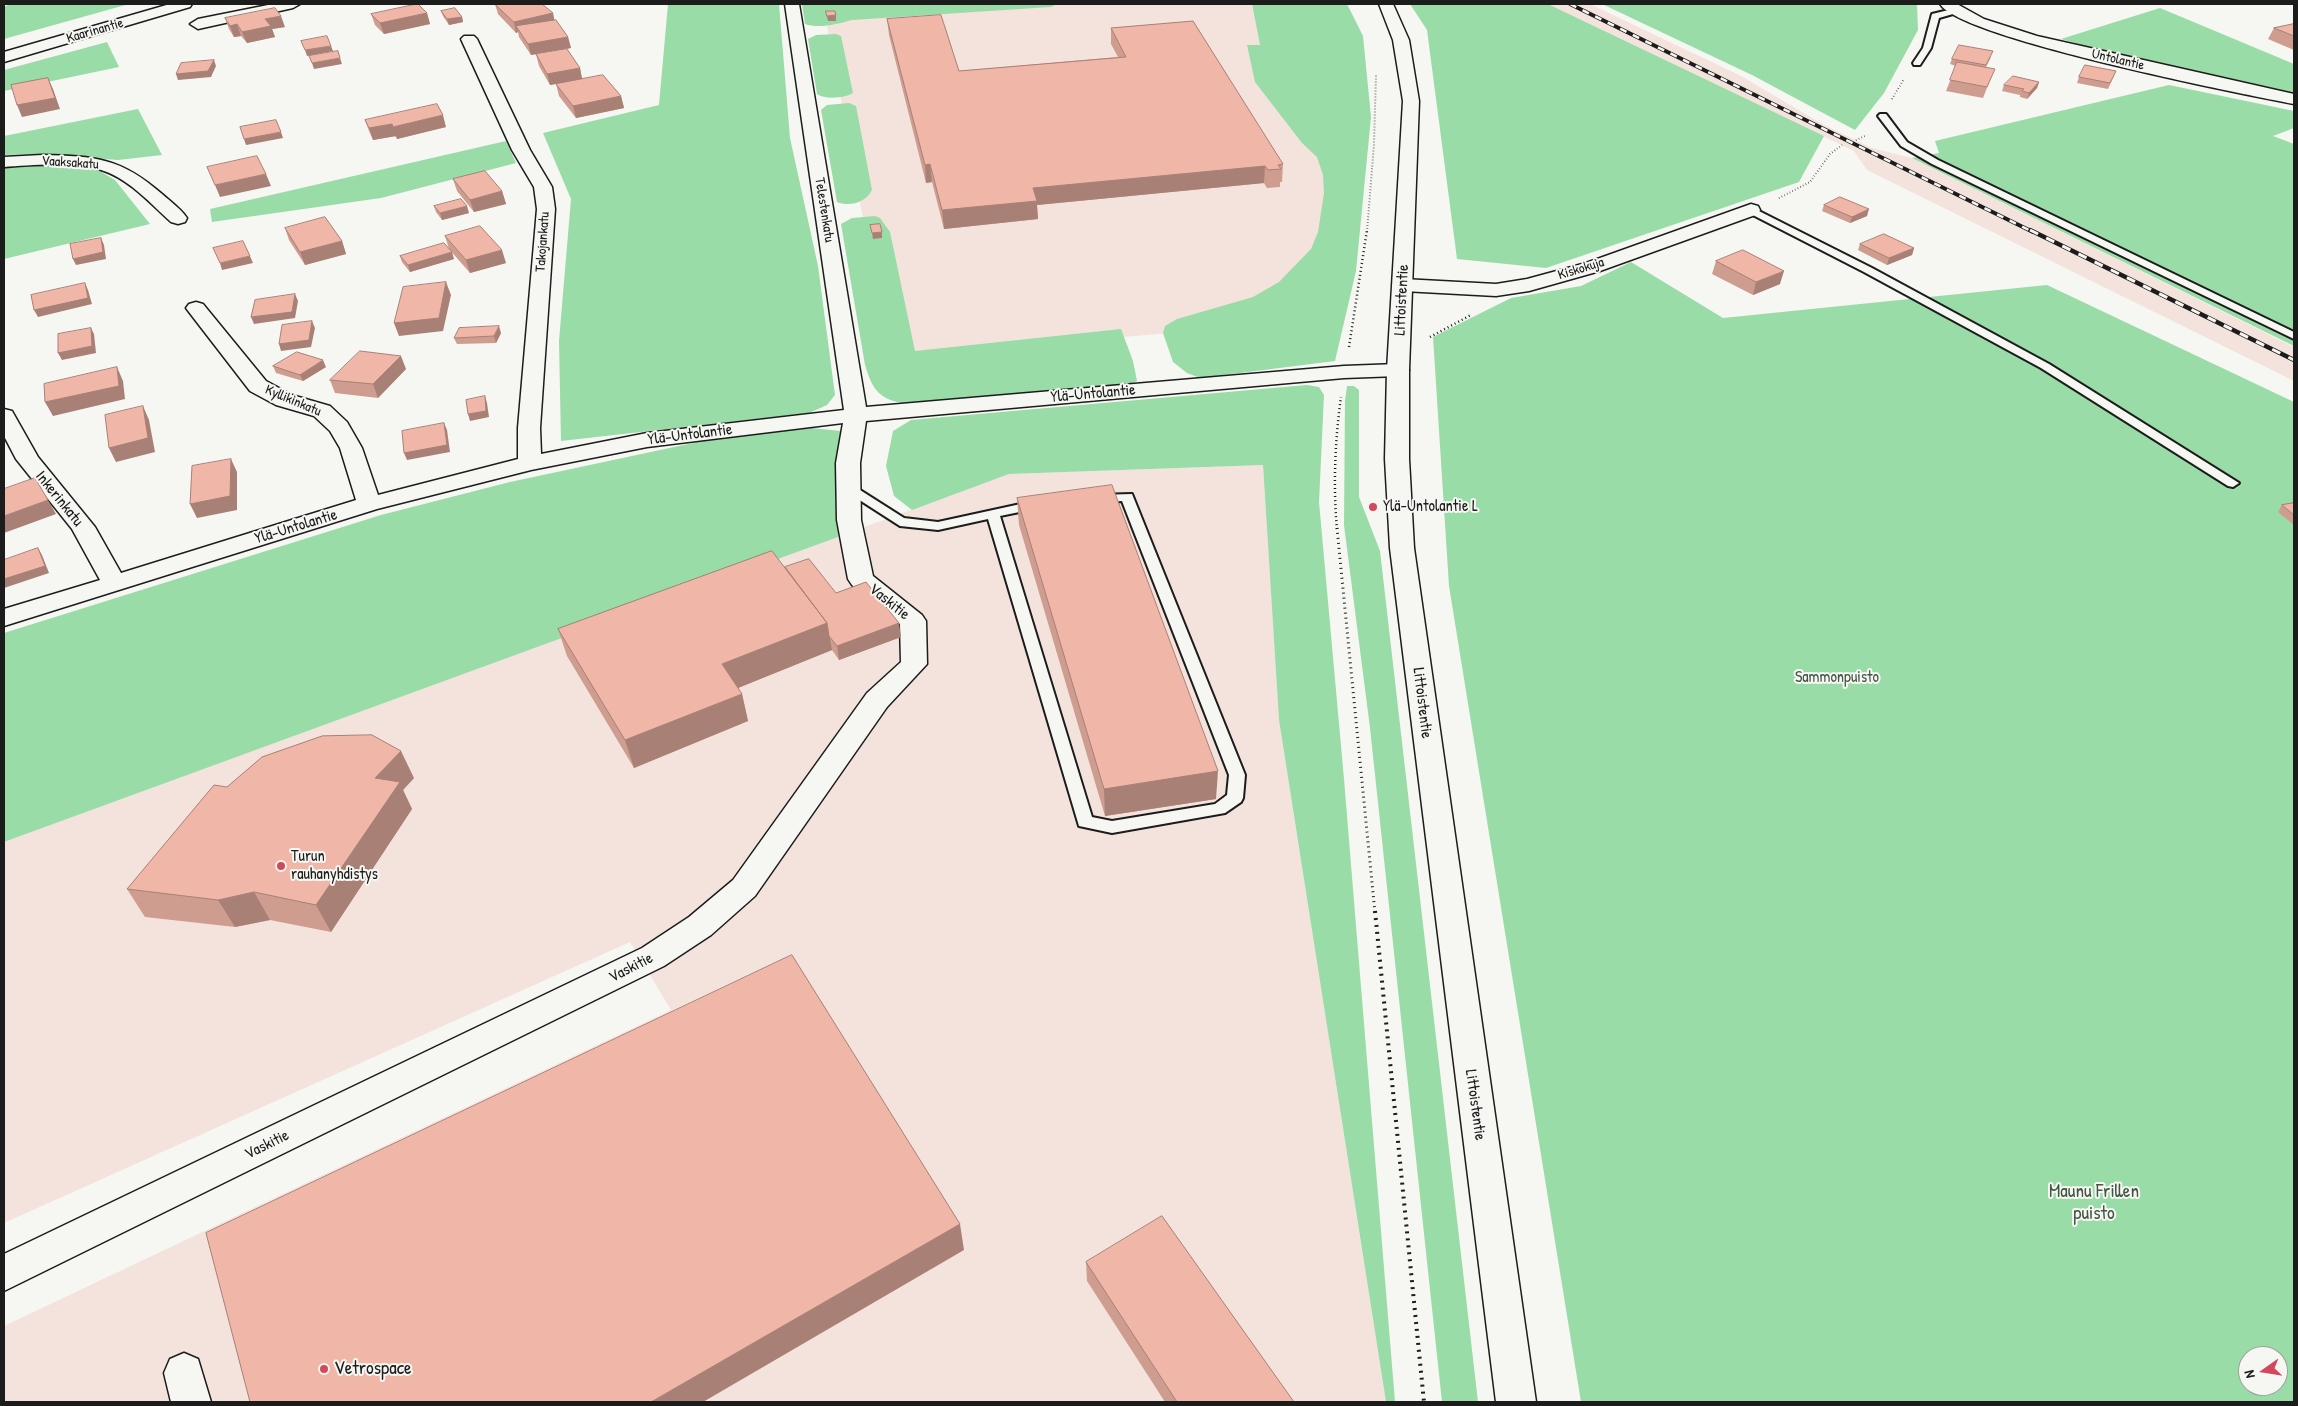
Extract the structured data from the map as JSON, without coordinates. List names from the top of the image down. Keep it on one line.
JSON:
{"streets":{"street":["Kaarinantie","Untolantie","Vaaksakatu","Telestenkatu","Takojankatu","Kiskokuja","Littoistentie","Ylä-Untolantie","Kyllikinkatu","Inkerinkatu","Vaskitie"]},"crossings":[["Telestenkatu","Ylä-Untolantie"],["Telestenkatu","Vaskitie"],["Takojankatu","Ylä-Untolantie"],["Kiskokuja","Littoistentie"],["Littoistentie","Ylä-Untolantie"],["Ylä-Untolantie","Kyllikinkatu"],["Ylä-Untolantie","Inkerinkatu"],["Ylä-Untolantie","Vaskitie"]],"parks":["Sammonpuisto","Maunu Frillen puisto"],"places":["Ylä-Untolantie L","Turun rauhanyhdistys","Vetrospace"],"north":"left"}
